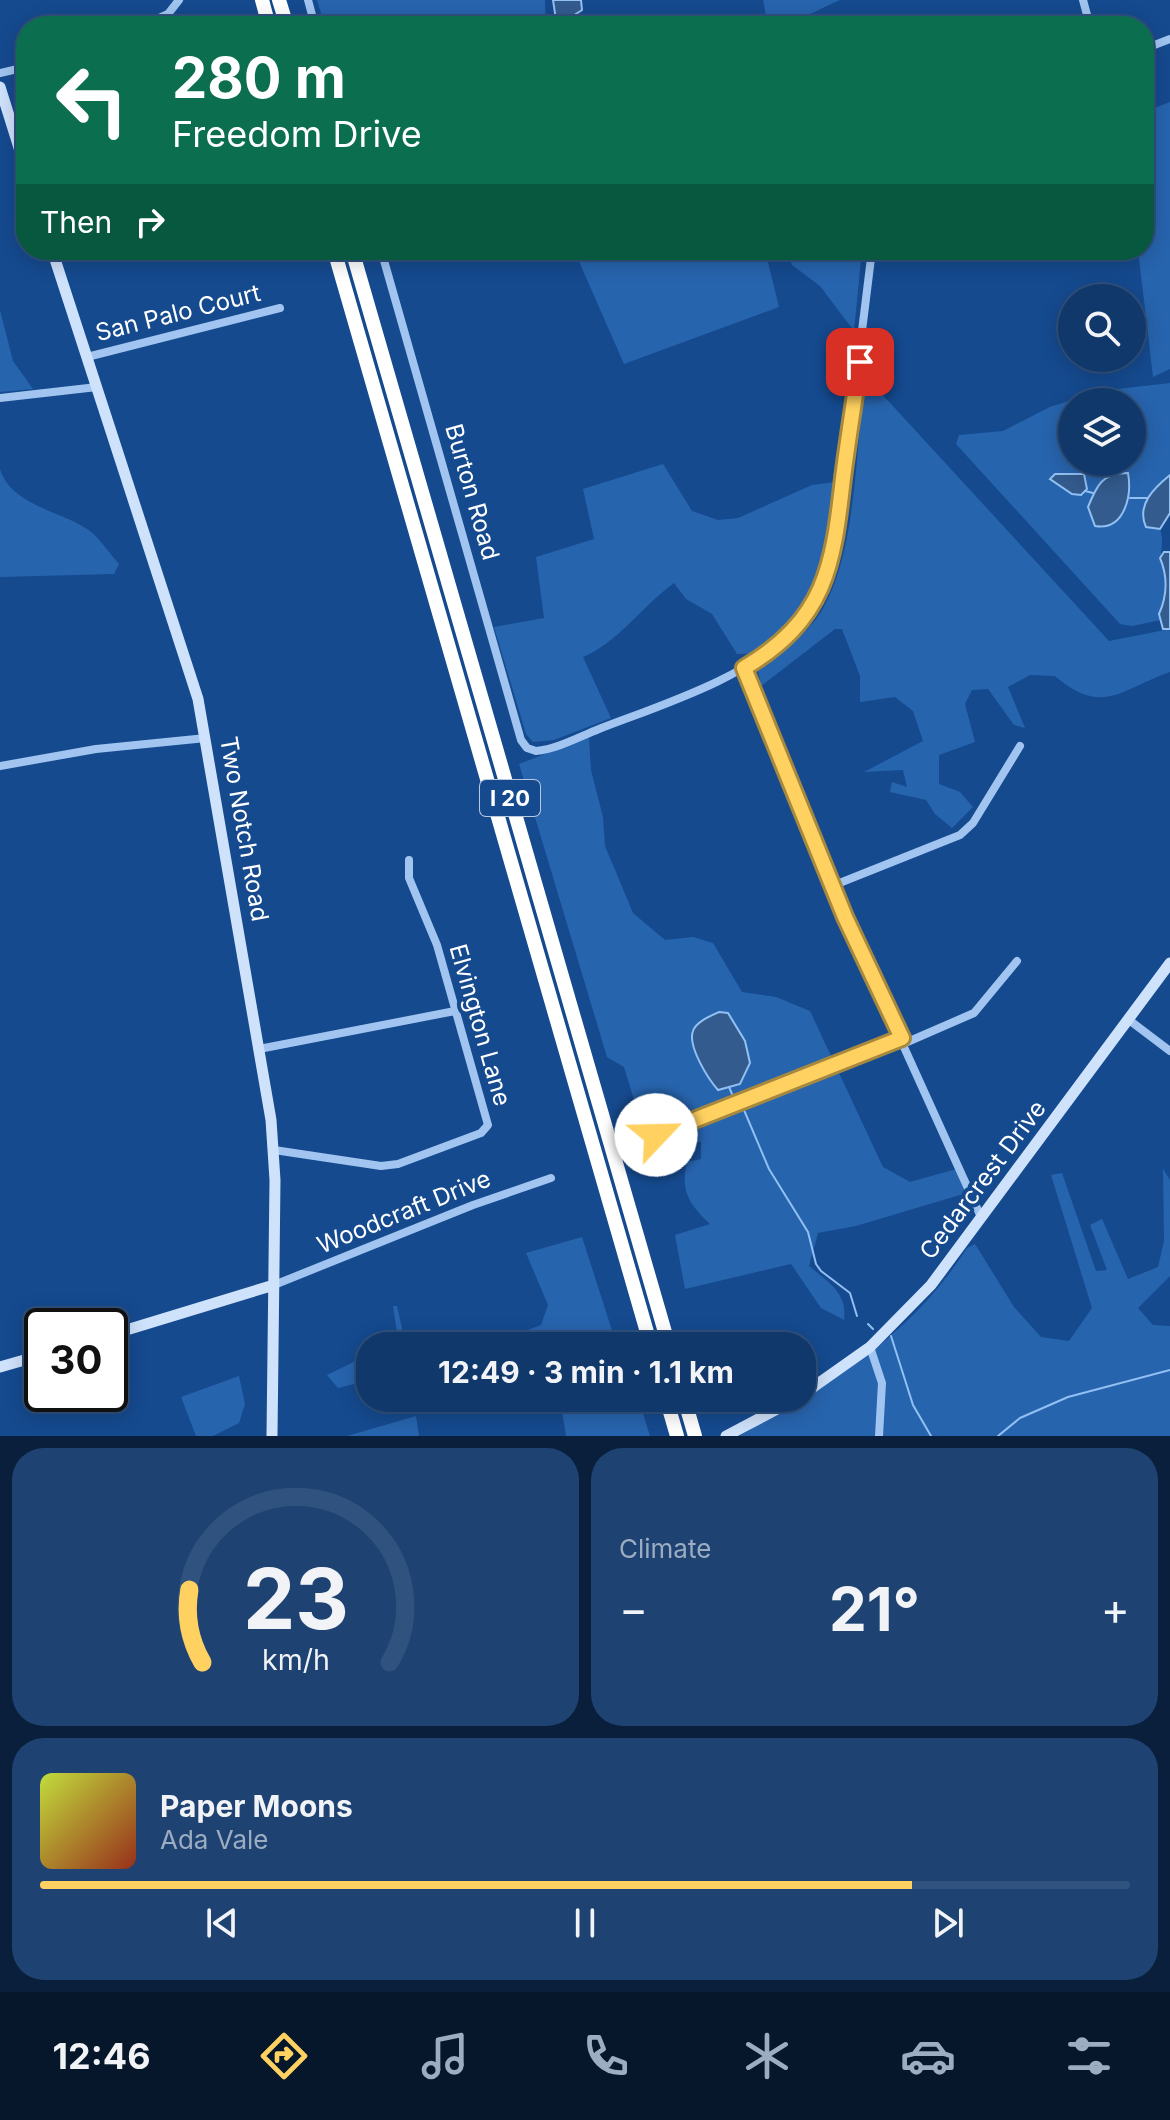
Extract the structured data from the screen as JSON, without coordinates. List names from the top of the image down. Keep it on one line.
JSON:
{"streets":{"highway":["I 20"],"street":["San Palo Court","Burton Road","Two Notch Road","Elvington Lane","Cedarcrest Drive","Woodcraft Drive"]},"crossings":[["San Palo Court","Two Notch Road"],["Two Notch Road","Elvington Lane"],["Two Notch Road","Woodcraft Drive"]],"page":{"turn":["280 m","Freedom Drive"],"then":"Then","limit":"30","trip":"12:49 · 3 min · 1.1 km","tile":"Climate","heat":["−","21°","+"],"song":["Paper Moons","Ada Vale"],"tabs":"12:46","gauge":["23","km/h"]}}
